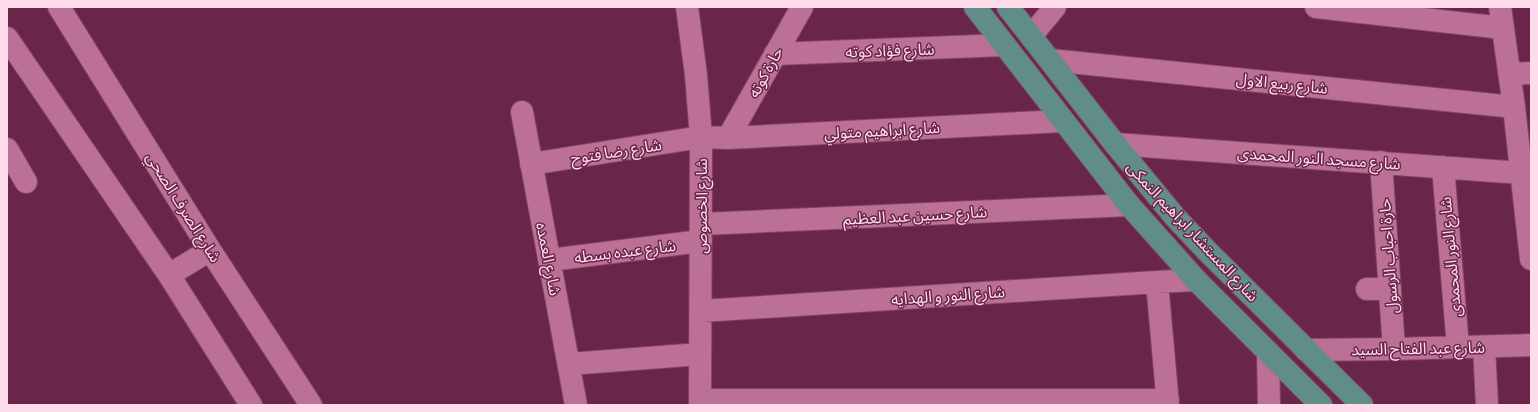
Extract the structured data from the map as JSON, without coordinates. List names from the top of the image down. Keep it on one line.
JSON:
{"streets":{"main road":["شارع المستشار ابراهيم النمكى"],"street":["شارع فؤاد كوته","حارة كوته","شارع ربيع الاول","شارع ابراهيم متولي","شارع رضا فتوح","شارع مسجد النور المحمدى","شارع الخصوص","شارع الصرف الصحي","شارع حسين عبد العظيم","شارع عبده بسطه","حارة احباب الرسول","شارع النور المحمدى","شارع العمده","شارع النور و الهدايه","شارع عبد الفتاح السيد"]},"crossings":[["شارع فؤاد كوته","حارة كوته"],["شارع فؤاد كوته","شارع المستشار ابراهيم النمكى"],["حارة كوته","شارع ابراهيم متولي"],["شارع ربيع الاول","شارع المستشار ابراهيم النمكى"],["شارع ابراهيم متولي","شارع رضا فتوح"],["شارع ابراهيم متولي","شارع الخصوص"],["شارع ابراهيم متولي","شارع المستشار ابراهيم النمكى"],["شارع رضا فتوح","شارع الخصوص"],["شارع رضا فتوح","شارع العمده"],["شارع مسجد النور المحمدى","شارع المستشار ابراهيم النمكى"],["شارع مسجد النور المحمدى","حارة احباب الرسول"],["شارع مسجد النور المحمدى","شارع النور المحمدى"],["شارع الخصوص","شارع حسين عبد العظيم"],["شارع الخصوص","شارع عبده بسطه"],["شارع الخصوص","شارع النور و الهدايه"],["شارع حسين عبد العظيم","شارع المستشار ابراهيم النمكى"],["شارع حسين عبد العظيم","شارع عبده بسطه"],["شارع المستشار ابراهيم النمكى","شارع النور و الهدايه"],["شارع المستشار ابراهيم النمكى","شارع عبد الفتاح السيد"],["شارع عبده بسطه","شارع العمده"],["حارة احباب الرسول","شارع عبد الفتاح السيد"],["شارع النور المحمدى","شارع عبد الفتاح السيد"]]}
